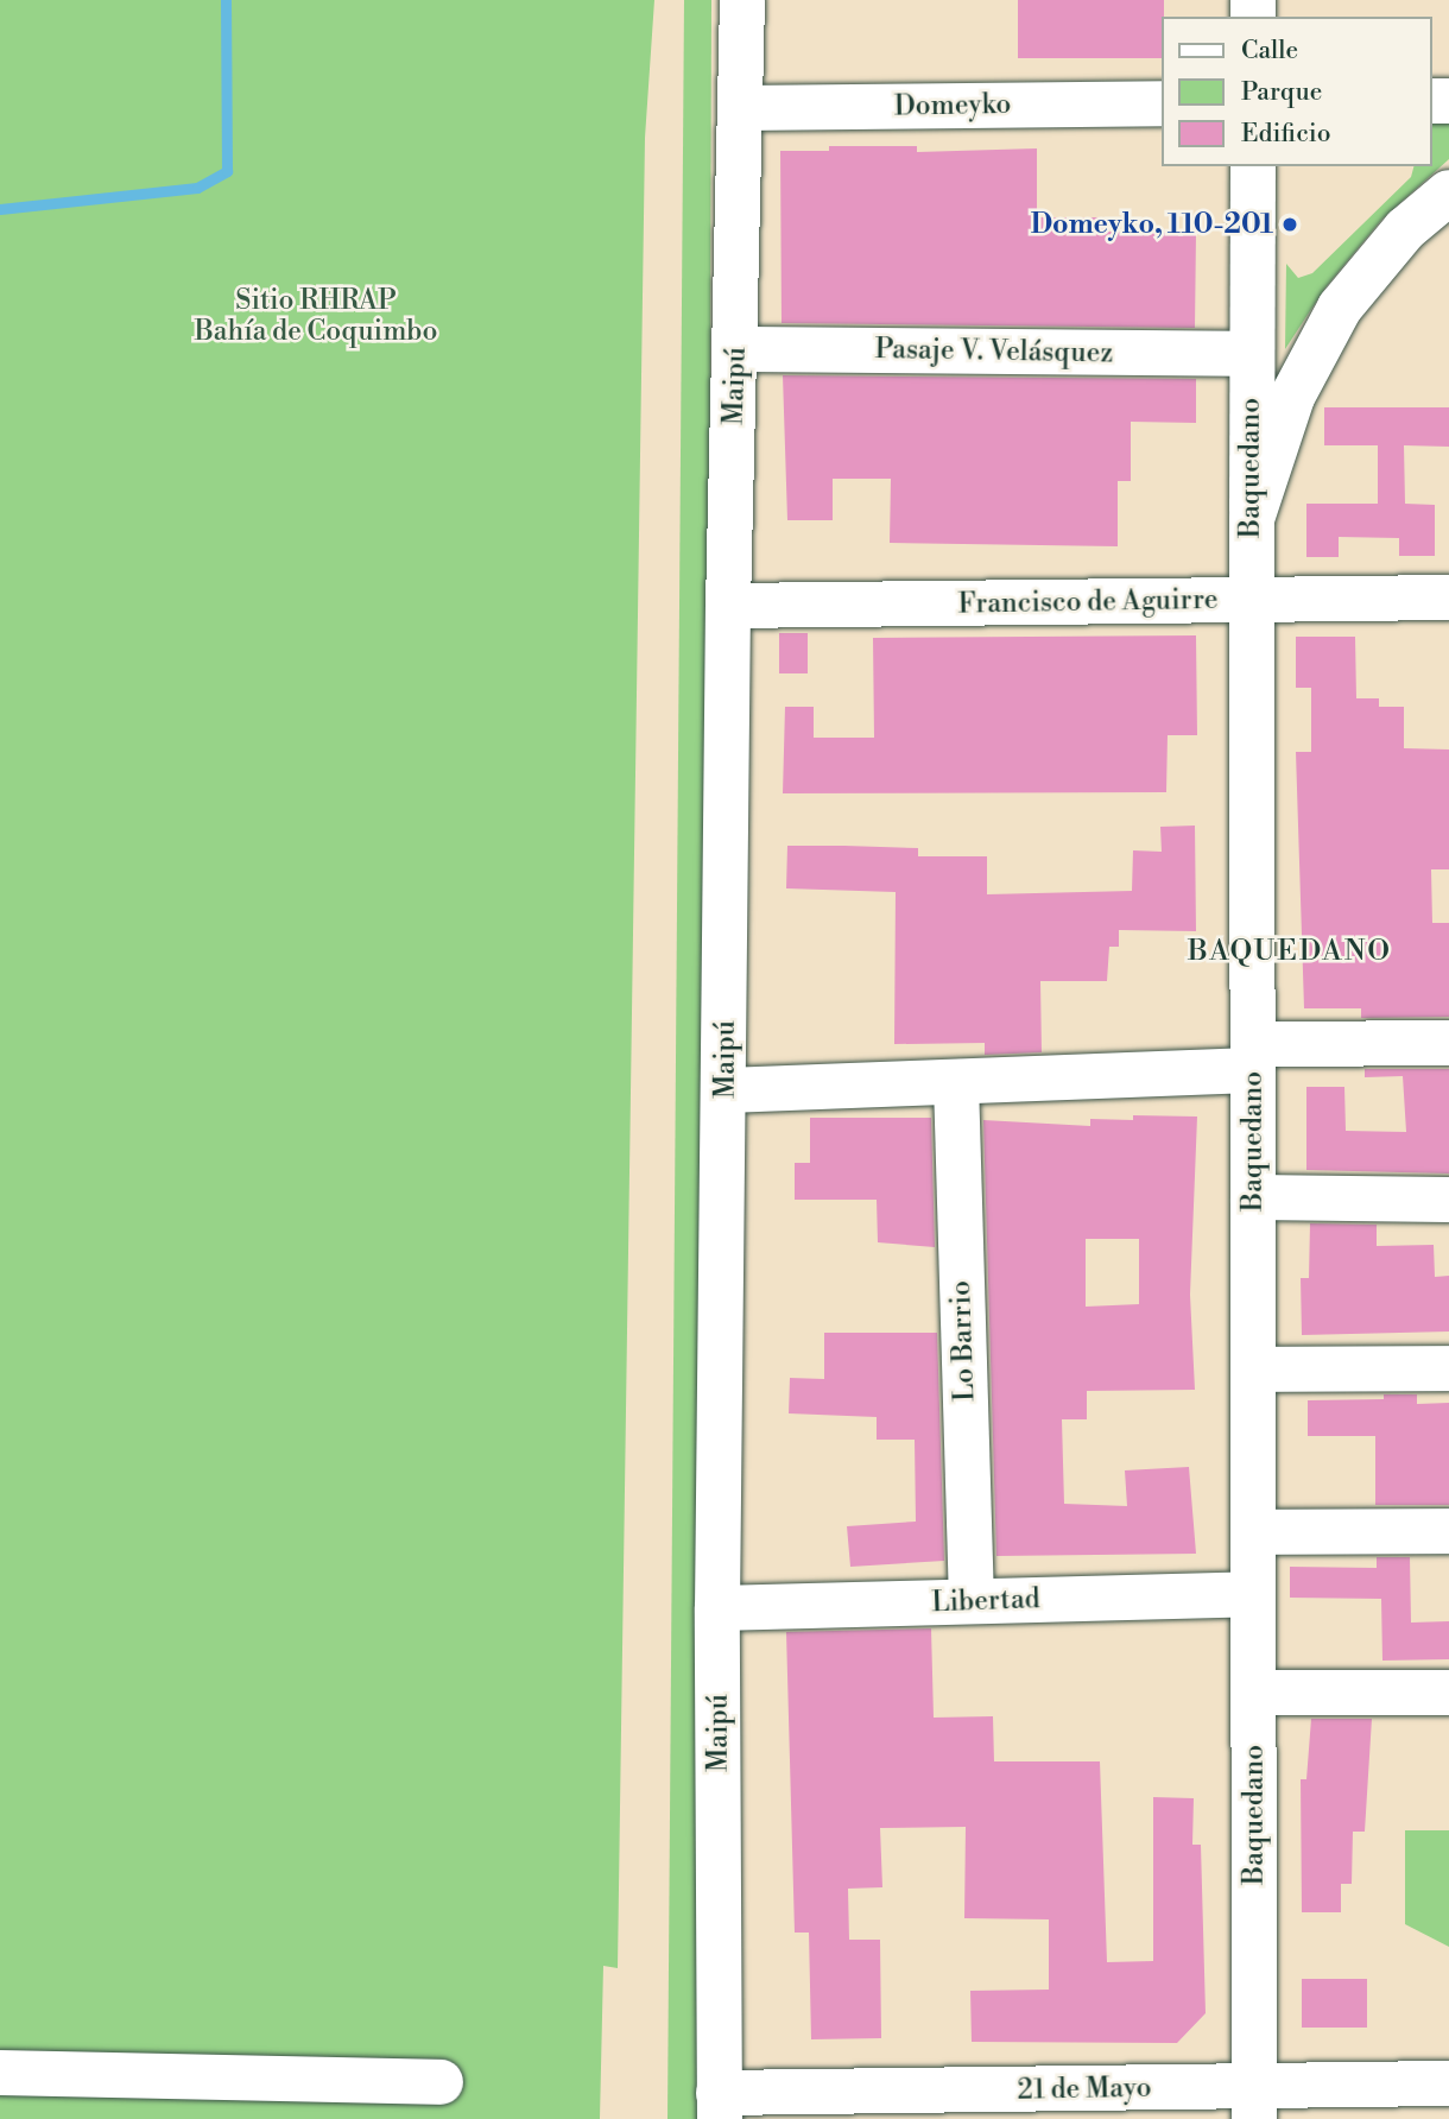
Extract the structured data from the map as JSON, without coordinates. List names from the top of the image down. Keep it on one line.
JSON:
{"streets":{"street":["Domeyko","Pasaje V. Velásquez","Maipú","Baquedano","Francisco de Aguirre","Lo Barrio","Libertad","21 de Mayo"]},"crossings":[["Domeyko","Maipú"],["Pasaje V. Velásquez","Maipú"],["Pasaje V. Velásquez","Baquedano"],["Maipú","Francisco de Aguirre"],["Maipú","Libertad"],["Maipú","21 de Mayo"],["Baquedano","Francisco de Aguirre"],["Baquedano","Libertad"],["Baquedano","21 de Mayo"],["Lo Barrio","Libertad"]],"districts":["BAQUEDANO"],"parks":["Sitio RHRAP Bahía de Coquimbo"],"places":["Domeyko, 110-201"],"legend":["Calle","Parque","Edificio"]}
